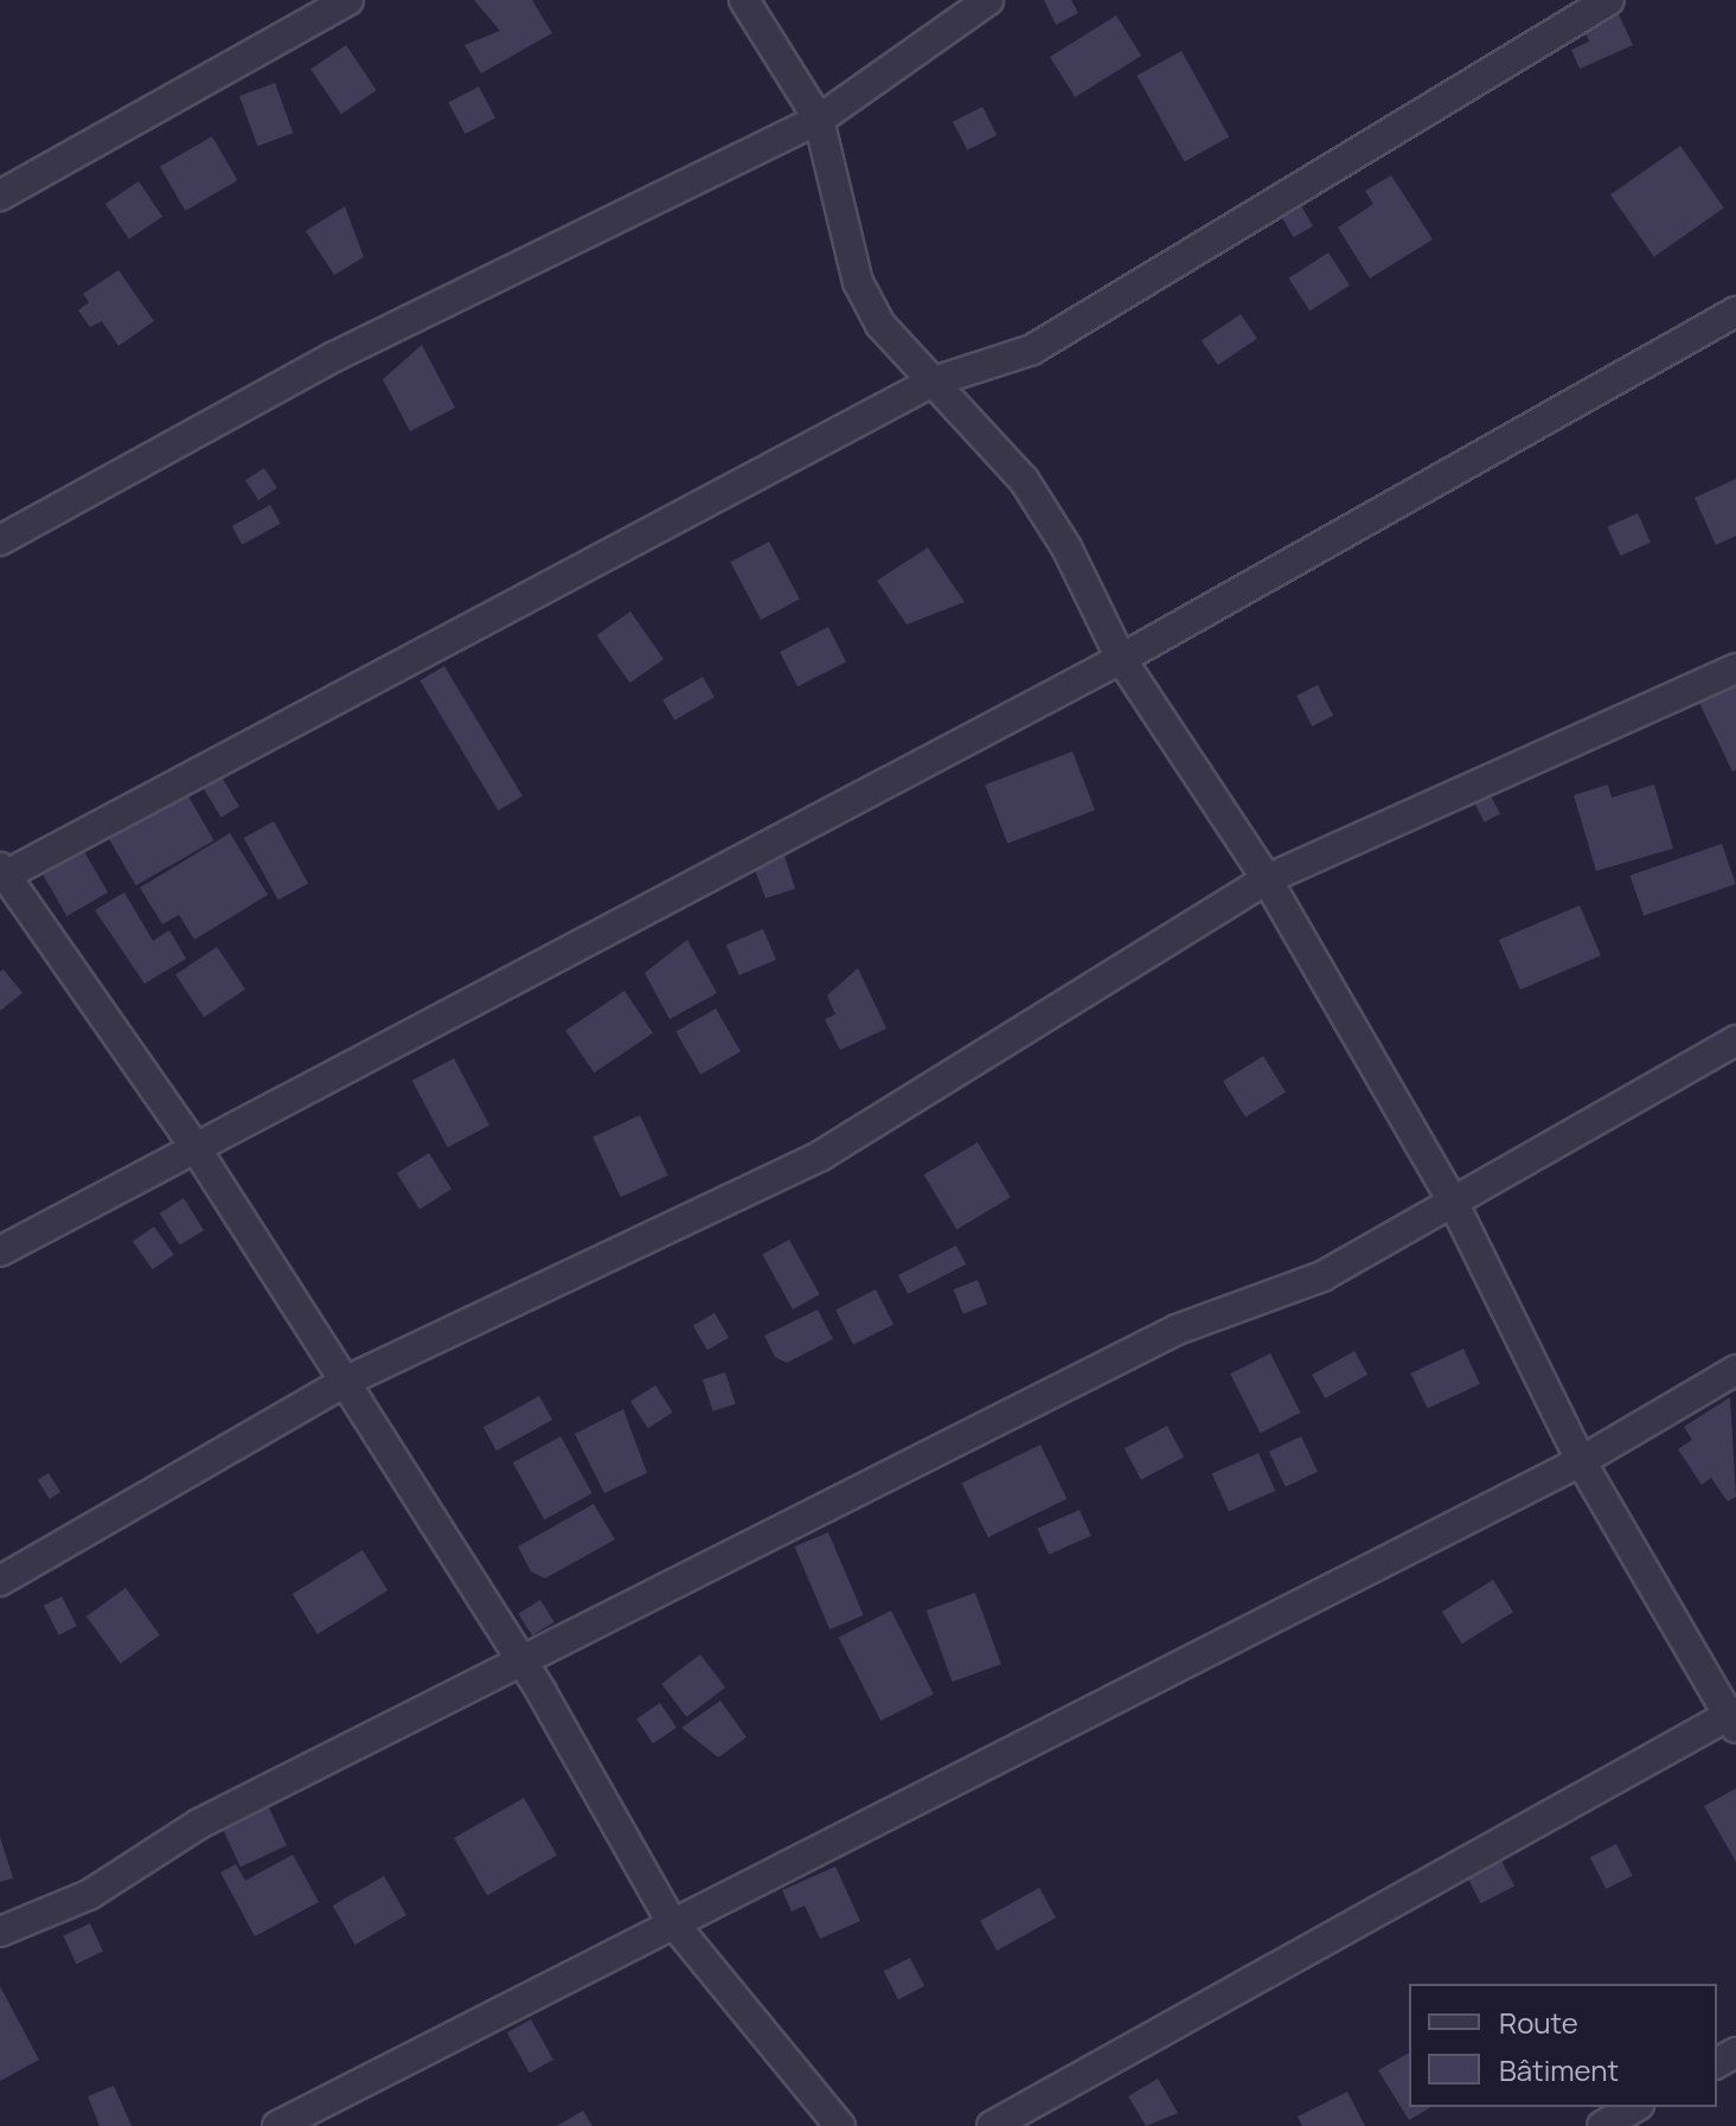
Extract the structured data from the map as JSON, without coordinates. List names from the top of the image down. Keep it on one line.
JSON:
{"legend":["Route","Bâtiment"]}
